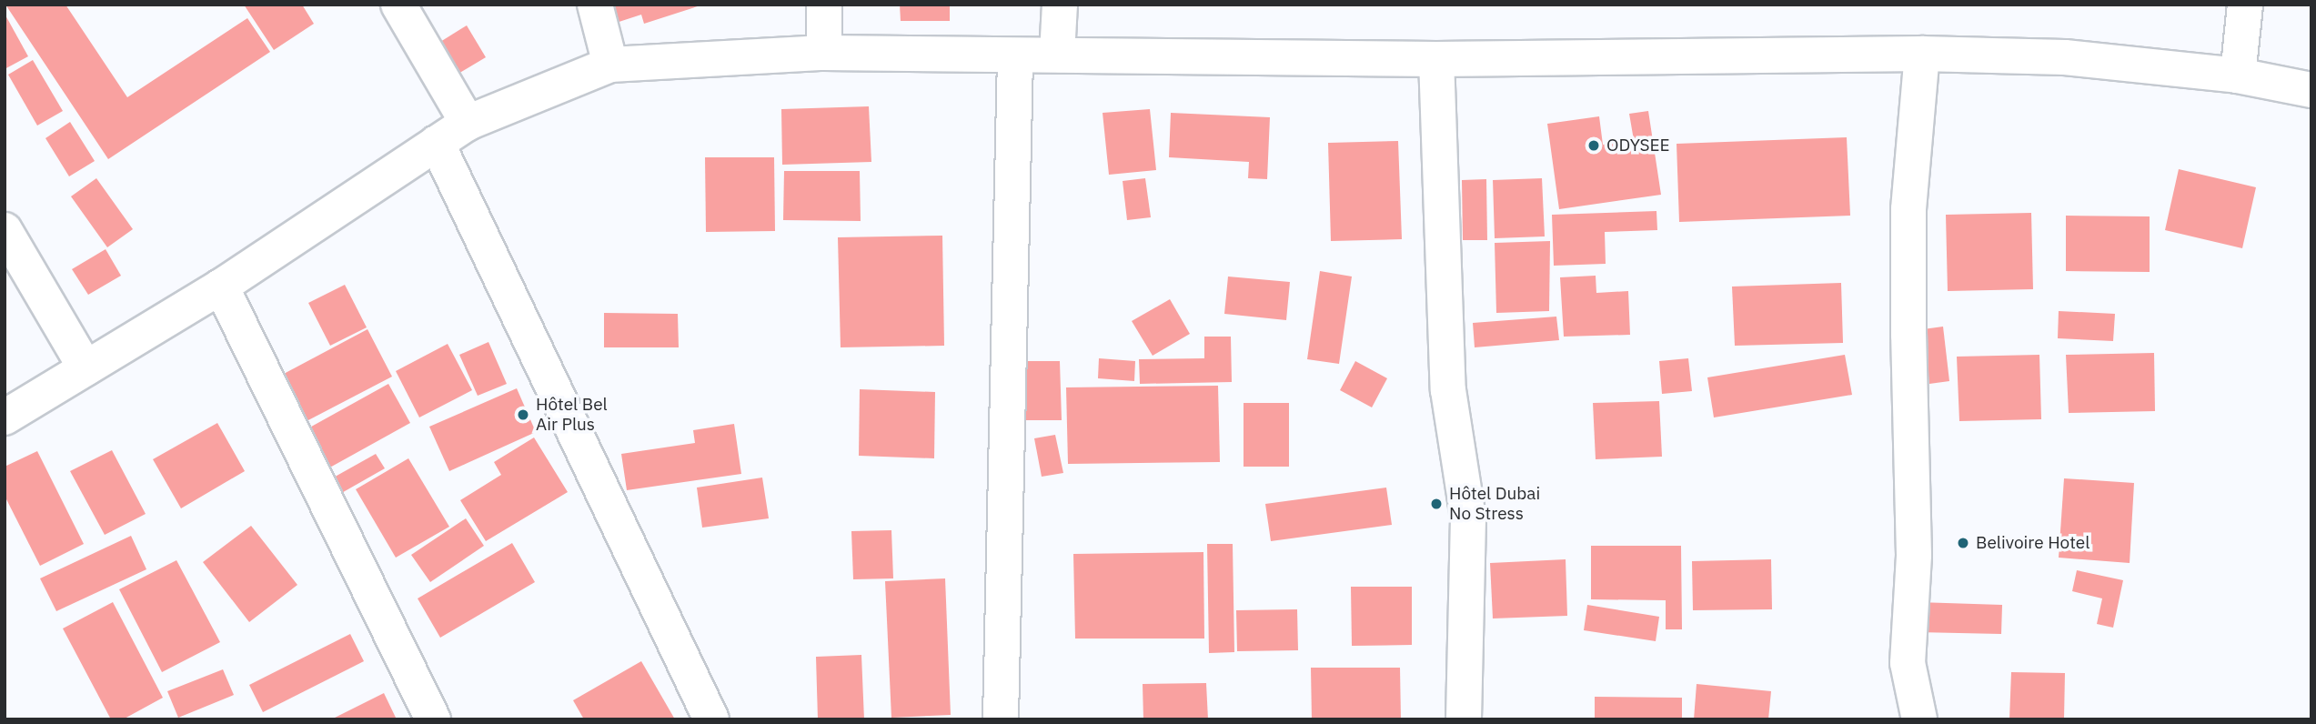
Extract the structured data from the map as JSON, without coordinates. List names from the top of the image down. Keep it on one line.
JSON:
{"places":["ODYSEE","Hôtel Bel Air Plus","Hôtel Dubai No Stress","Belivoire Hotel"]}
